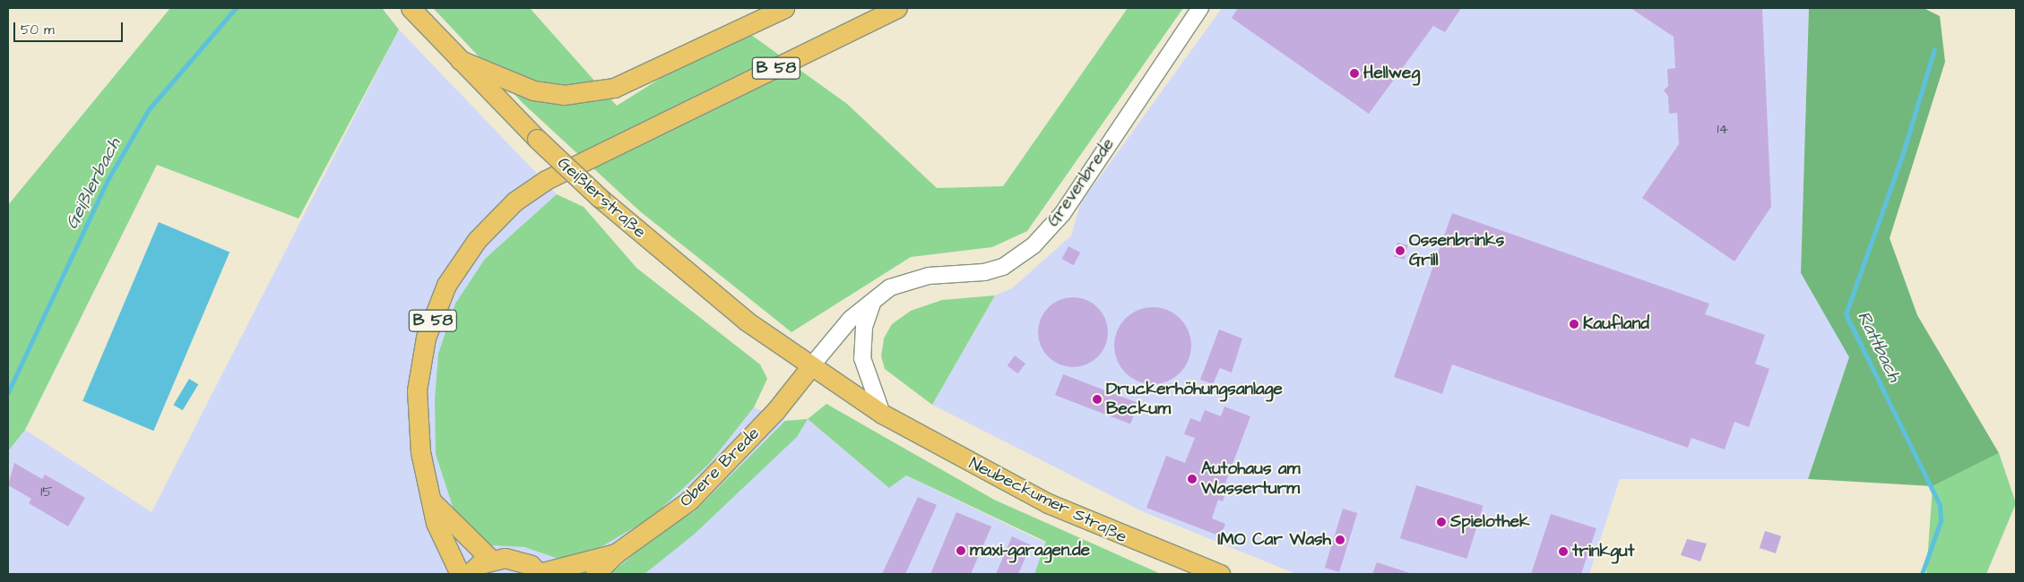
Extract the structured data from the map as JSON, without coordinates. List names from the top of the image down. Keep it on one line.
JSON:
{"streets":{"main road":["B 58","Geißlerstraße","Obere Brede","Neubeckumer Straße"],"street":["Grevenbrede"]},"crossings":[["Grevenbrede","Geißlerstraße"],["Grevenbrede","Obere Brede"],["Grevenbrede","Neubeckumer Straße"],["Geißlerstraße","Obere Brede"],["Geißlerstraße","Neubeckumer Straße"],["Obere Brede","Neubeckumer Straße"]],"water":["Geißlerbach","Rattbach"],"places":["Hellweg","Ossenbrinks Grill","Kaufland","Druckerhöhungsanlage Beckum","Autohaus am Wasserturm","Spielothek","IMO Car Wash","maxi-garagen.de","trinkgut"],"house_numbers":["14","15"],"scale_bar":"50 m"}
